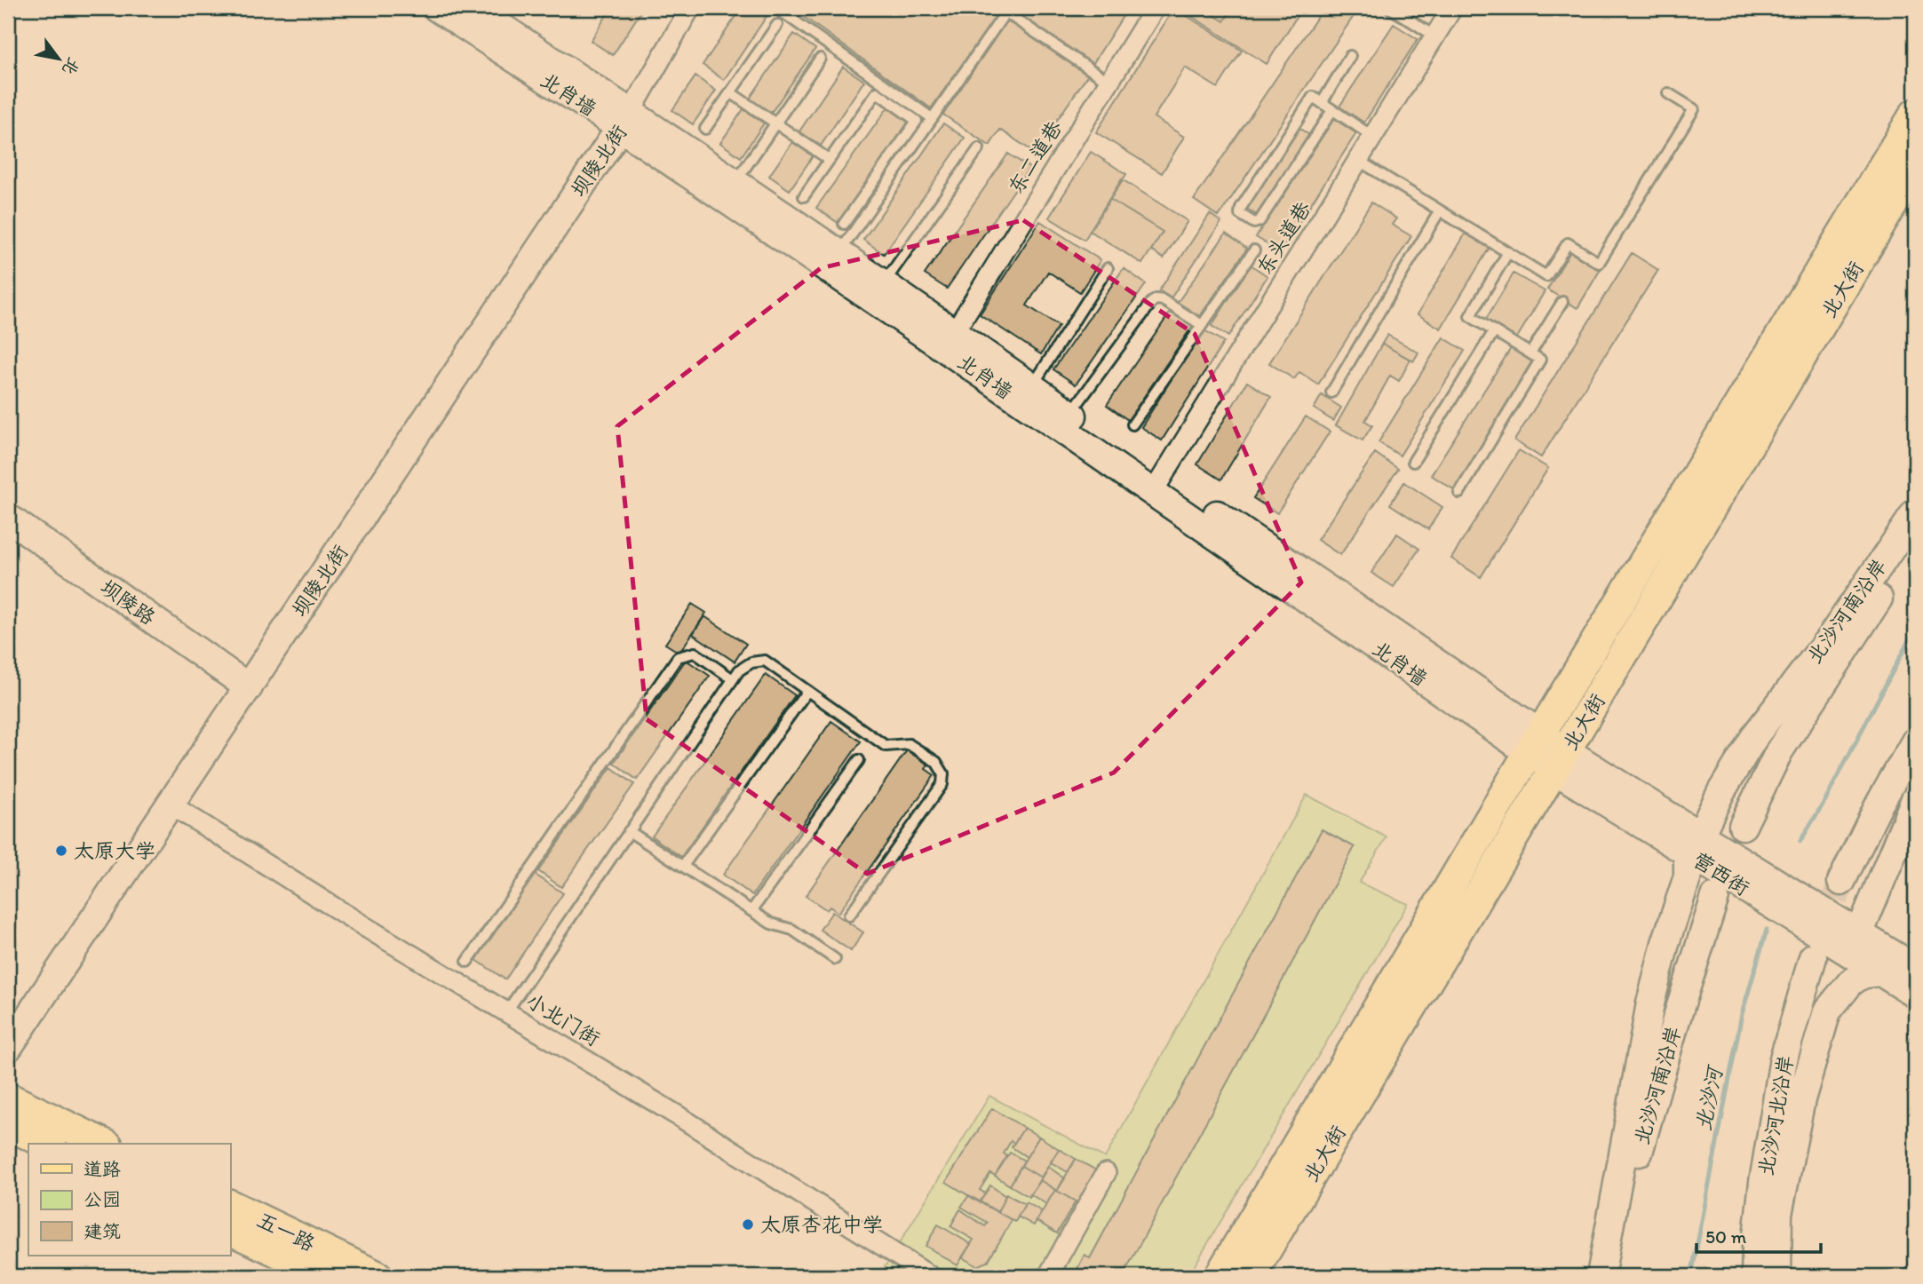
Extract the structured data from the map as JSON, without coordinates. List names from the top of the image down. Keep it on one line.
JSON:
{"streets":{"main road":["北大街","五一路"],"street":["北肖墙","东二道巷","坝陵北街","东头道巷","坝陵路","北沙河南沿岸","营西街","小北门街","北沙河北沿岸"]},"crossings":[["北肖墙","坝陵北街"],["北肖墙","东头道巷"],["北肖墙","营西街"],["坝陵北街","坝陵路"],["坝陵北街","小北门街"],["北大街","营西街"],["北沙河南沿岸","营西街"]],"water":["北沙河"],"places":["太原大学","太原杏花中学"],"legend":["道路","公园","建筑"],"scale_bar":"50 m","north":"bottom right"}
